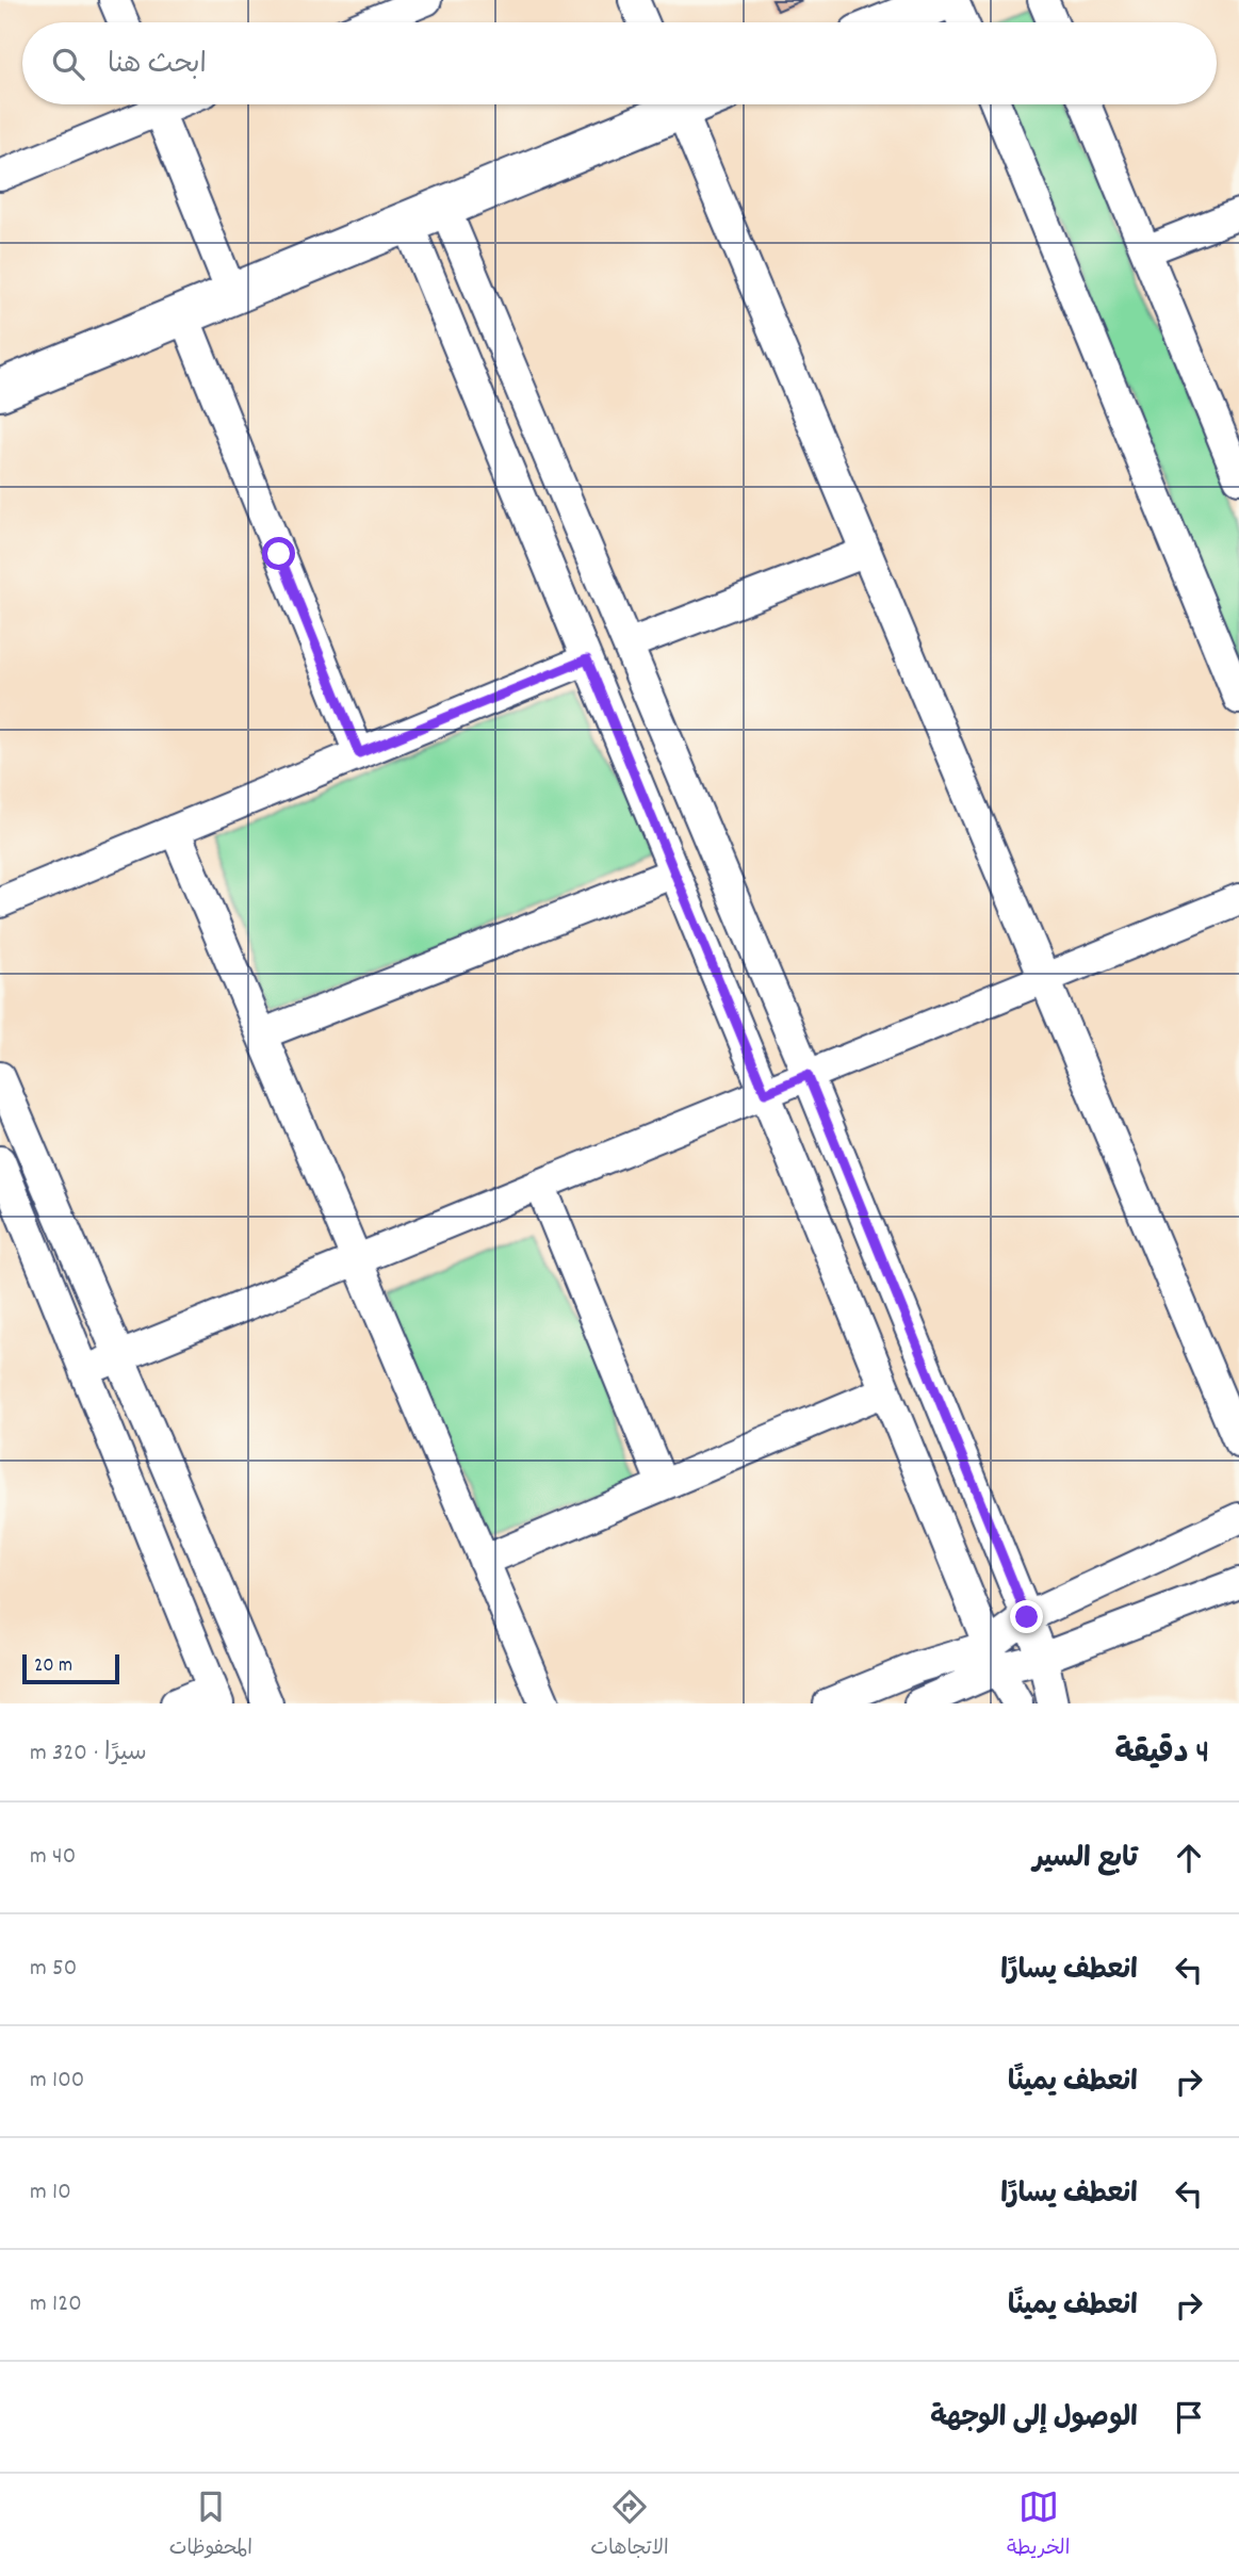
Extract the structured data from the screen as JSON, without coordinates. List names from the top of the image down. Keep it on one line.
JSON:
{"scale_bar":"20 m","page":{"search":"ابحث هنا","scale":"20 m","heading":["4 دقيقة","سيرًا · 320 m"],"list":[["تابع السير","40 m"],["انعطف يسارًا","50 m"],["انعطف يمينًا","100 m"],["انعطف يسارًا","10 m"],["انعطف يمينًا","120 m"],"الوصول إلى الوجهة"],"nav":["الخريطة","الاتجاهات","المحفوظات"]}}
